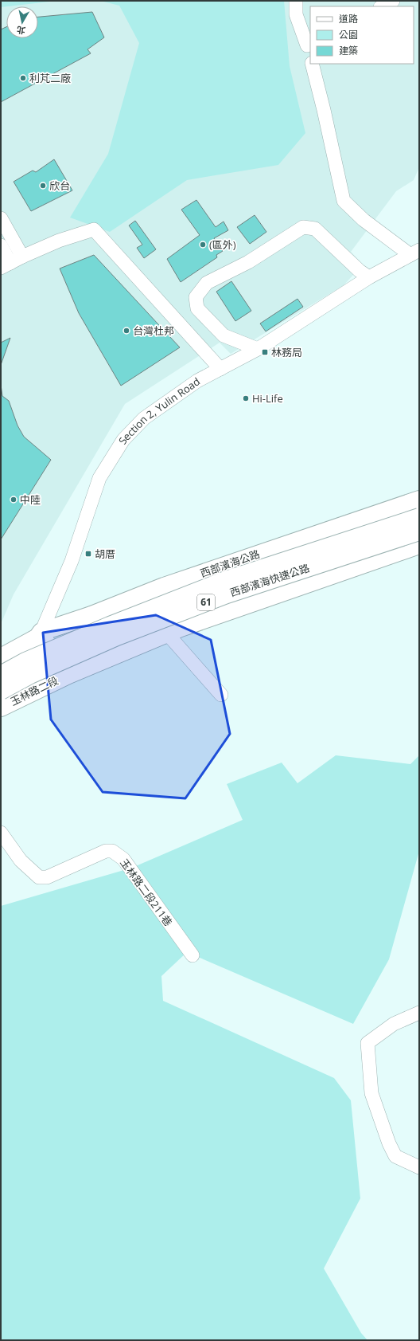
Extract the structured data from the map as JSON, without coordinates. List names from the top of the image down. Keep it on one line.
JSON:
{"streets":{"main road":["西部濱海公路","西部濱海快速公路","61","玉林路二段"],"street":["Section 2, Yulin Road","玉林路二段211巷"]},"crossings":[["Section 2, Yulin Road","西部濱海公路"],["61","玉林路二段"]],"places":{"other":["利芃二廠","欣台","(區外)","台灣杜邦","Hi-Life","中陸"],"transit":["林務局","胡厝"]},"legend":["道路","公園","建築"],"north":"bottom"}
